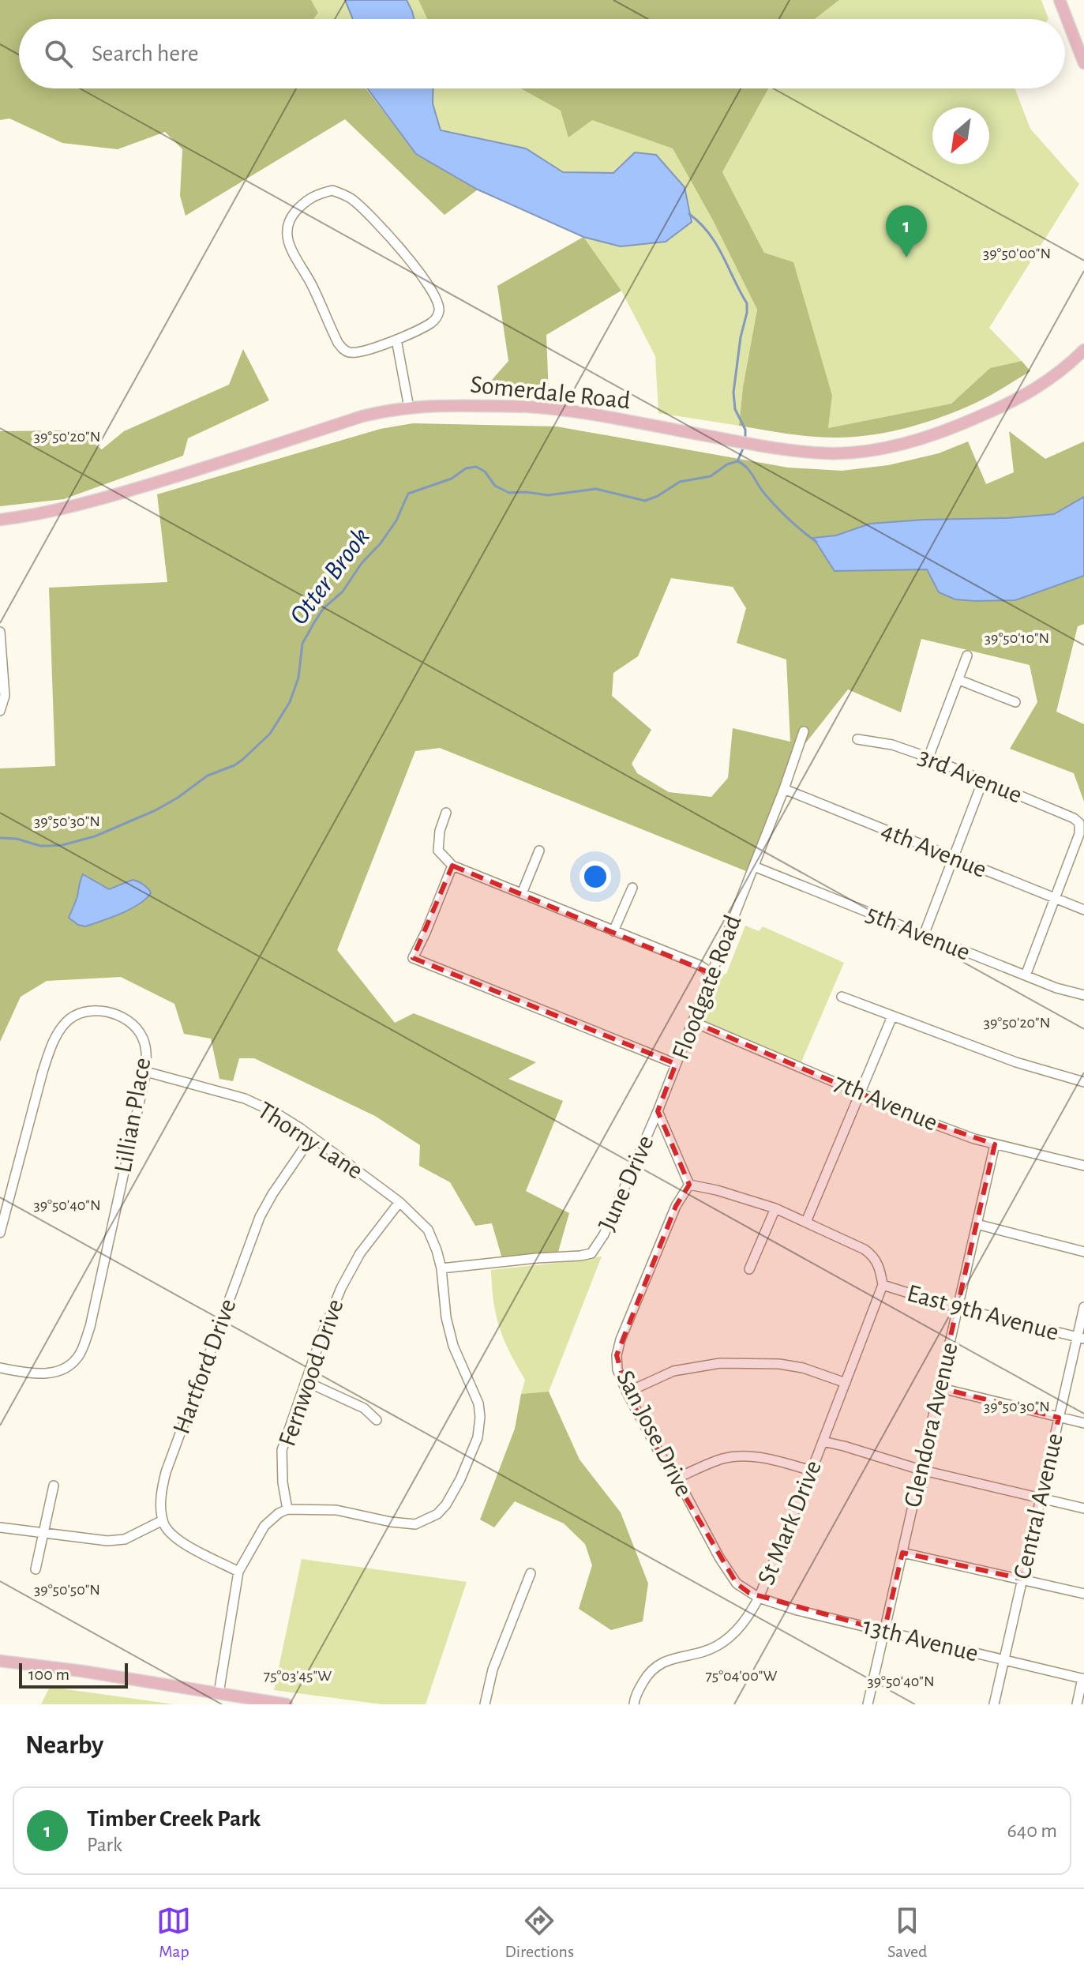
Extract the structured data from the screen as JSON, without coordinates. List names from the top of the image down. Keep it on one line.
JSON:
{"streets":{"main road":["Somerdale Road"],"street":["3rd Avenue","4th Avenue","5th Avenue","Floodgate Road","7th Avenue","Lillian Place","Thorny Lane","June Drive","East 9th Avenue","Hartford Drive","Fernwood Drive","Glendora Avenue","San Jose Drive","Central Avenue","St Mark Drive","13th Avenue"]},"crossings":[["3rd Avenue","4th Avenue"],["4th Avenue","Floodgate Road"],["5th Avenue","Floodgate Road"],["Floodgate Road","7th Avenue"],["Floodgate Road","June Drive"],["7th Avenue","Glendora Avenue"],["Lillian Place","Thorny Lane"],["Thorny Lane","June Drive"],["Thorny Lane","Hartford Drive"],["Thorny Lane","Fernwood Drive"],["East 9th Avenue","Glendora Avenue"],["East 9th Avenue","Central Avenue"],["East 9th Avenue","St Mark Drive"],["Glendora Avenue","13th Avenue"],["San Jose Drive","St Mark Drive"],["San Jose Drive","13th Avenue"],["Central Avenue","13th Avenue"],["St Mark Drive","13th Avenue"]],"water":["Otter Brook"],"scale_bar":"100 m","north":"bottom left","page":{"search":"Search here","pins":"1","scale":"100 m","heading":"Nearby","list":[{"mark":"1","name":"Timber Creek Park","note":"Park","value":"640 m"}],"nav":["Map","Directions","Saved"]},"coordinates":["39°50'00\"N","39°50'20\"N","39°50'10\"N","39°50'30\"N","39°50'40\"N","39°50'50\"N","75°03'45\"W","75°04'00\"W"]}
